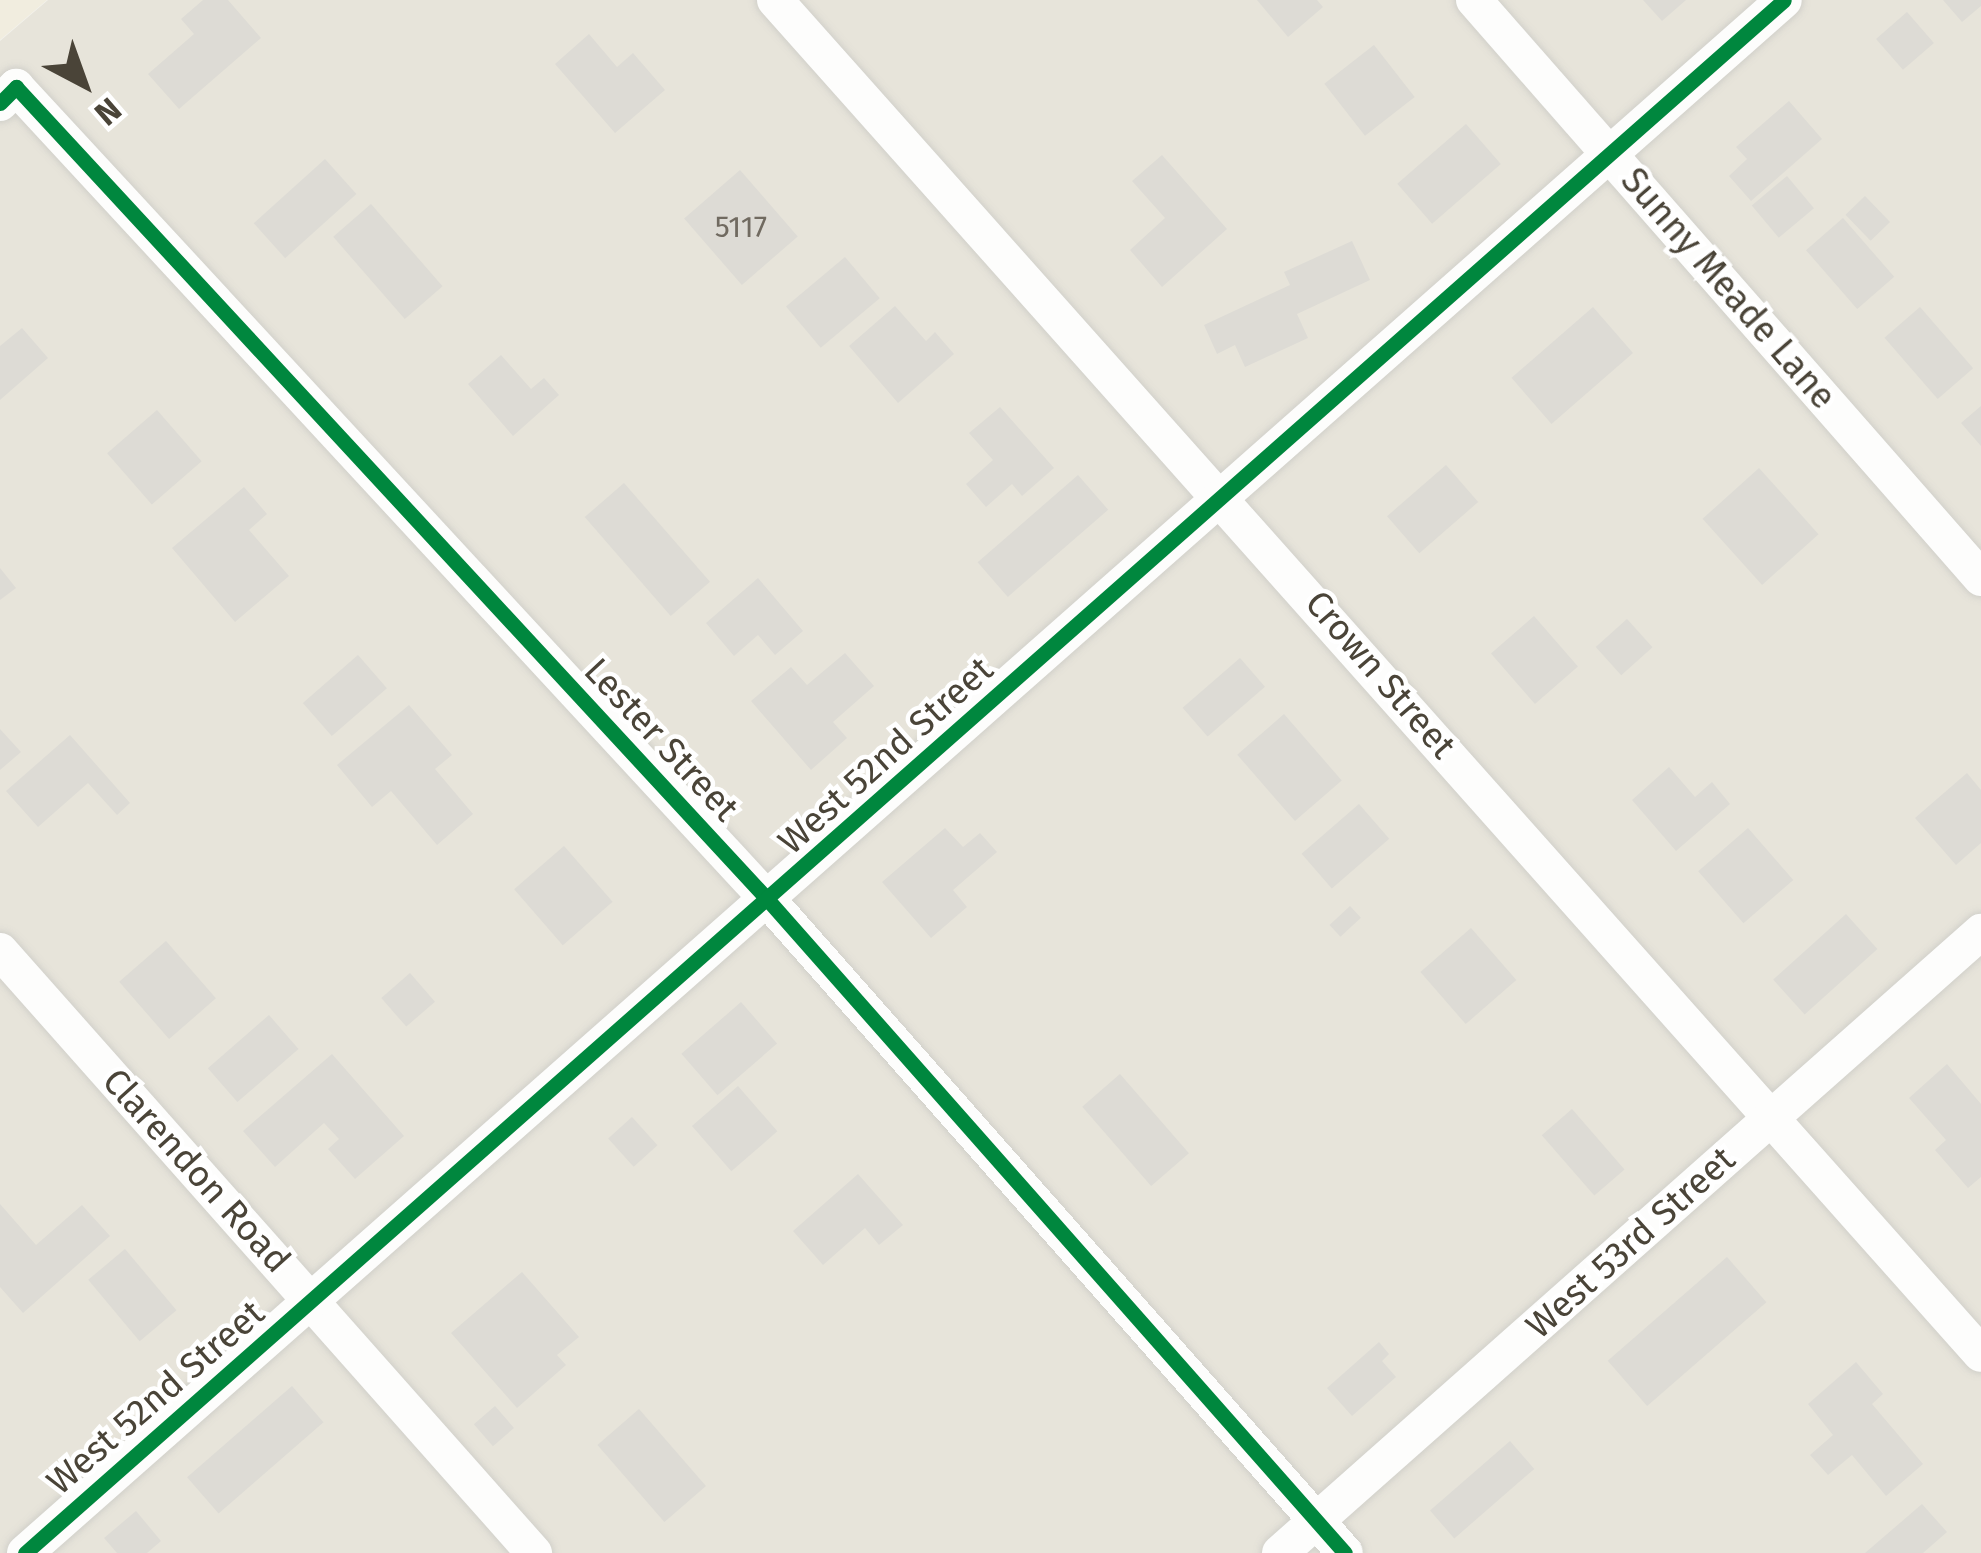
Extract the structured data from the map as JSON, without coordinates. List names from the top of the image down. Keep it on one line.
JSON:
{"streets":{"street":["Sunny Meade Lane","Crown Street","Lester Street","West 52nd Street","Clarendon Road","West 53rd Street"]},"crossings":[["Sunny Meade Lane","West 52nd Street"],["Crown Street","West 52nd Street"],["Crown Street","West 53rd Street"],["Lester Street","West 52nd Street"],["Lester Street","West 53rd Street"],["West 52nd Street","Clarendon Road"]],"house_numbers":["5117"],"north":"bottom right"}
